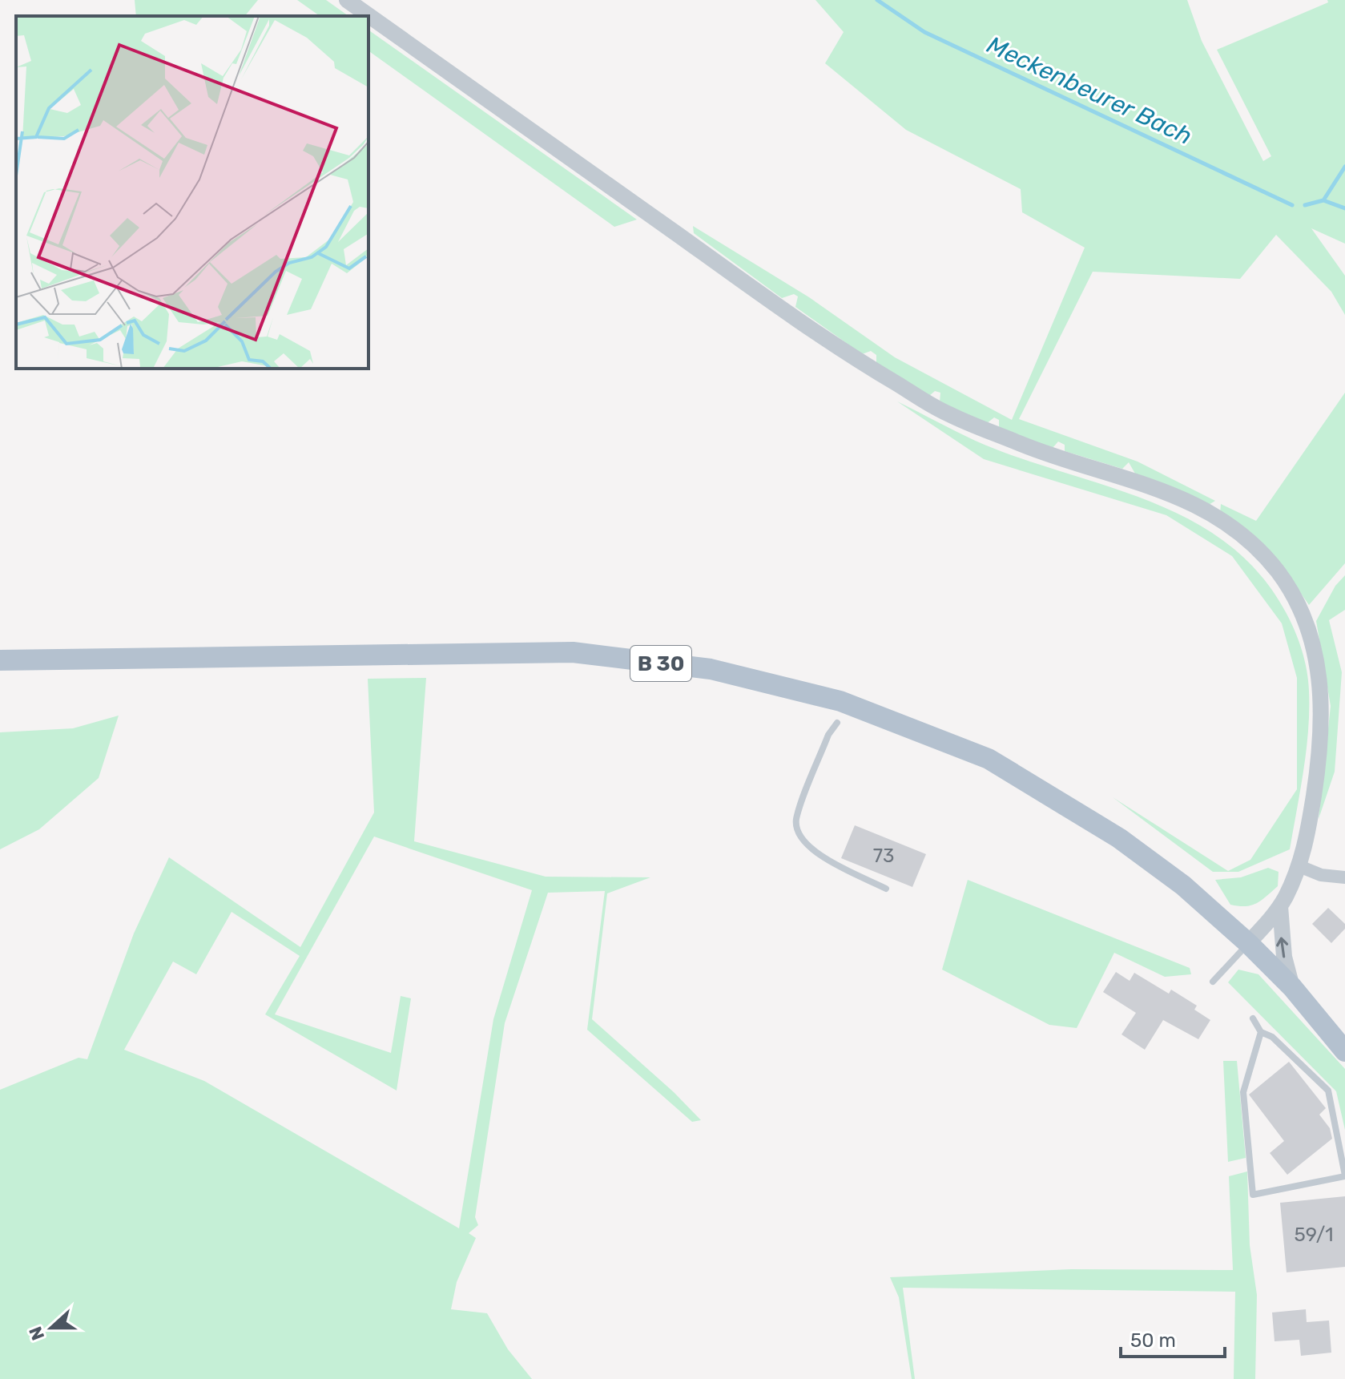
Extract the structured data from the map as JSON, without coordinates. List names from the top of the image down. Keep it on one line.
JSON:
{"streets":{"main road":["B 30"]},"water":["Meckenbeurer Bach"],"house_numbers":["73","59/1"],"scale_bar":"50 m","north":"left"}
